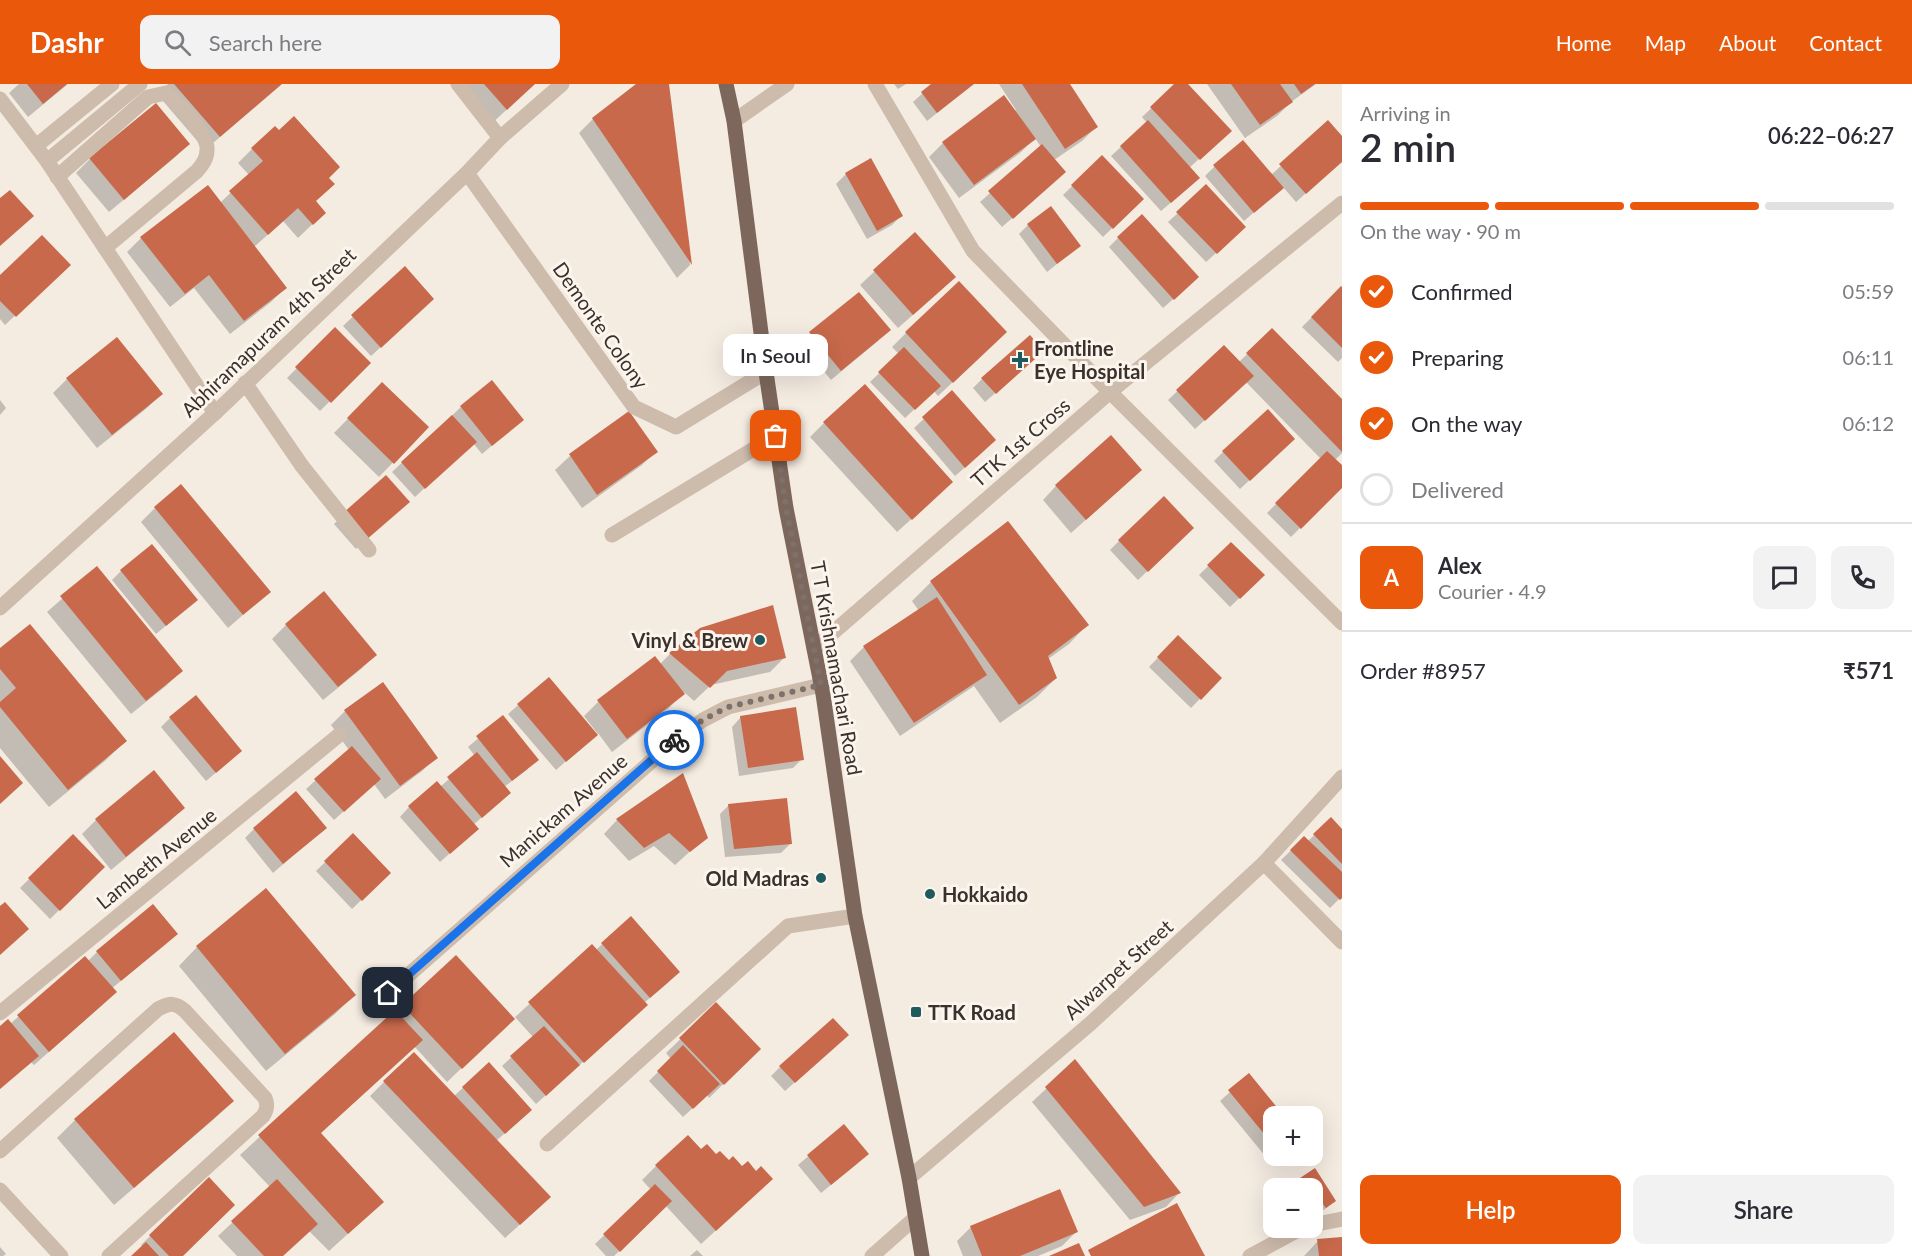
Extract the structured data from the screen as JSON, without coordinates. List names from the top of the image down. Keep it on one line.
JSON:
{"streets":{"main road":["T T Krishnamachari Road"],"street":["Demonte Colony","Abhiramapuram 4th Street","TTK 1st Cross","Manickam Avenue","Lambeth Avenue","Alwarpet Street"]},"crossings":[["Demonte Colony","Abhiramapuram 4th Street"],["Demonte Colony","T T Krishnamachari Road"],["TTK 1st Cross","T T Krishnamachari Road"],["T T Krishnamachari Road","Manickam Avenue"],["T T Krishnamachari Road","Alwarpet Street"]],"places":{"health":["Frontline Eye Hospital"],"other":["In Seoul","Vinyl & Brew","Old Madras","Hokkaido"],"transit":["TTK Road"]},"page":{"header":"Dashr","search":"Search here","nav":["Home","Map","About","Contact"],"heading":["2 min","Arriving in","06:22–06:27"],"panel":["Alex","Courier · 4.9","Order #8957","₹571"],"bar":"On the way · 90 m","list":[["Confirmed","05:59"],["Preparing","06:11"],["On the way","06:12"],"Delivered"],"bubble":"In Seoul","round":"A","map_buttons":["+","−"],"buttons":["Help","Share"]}}
